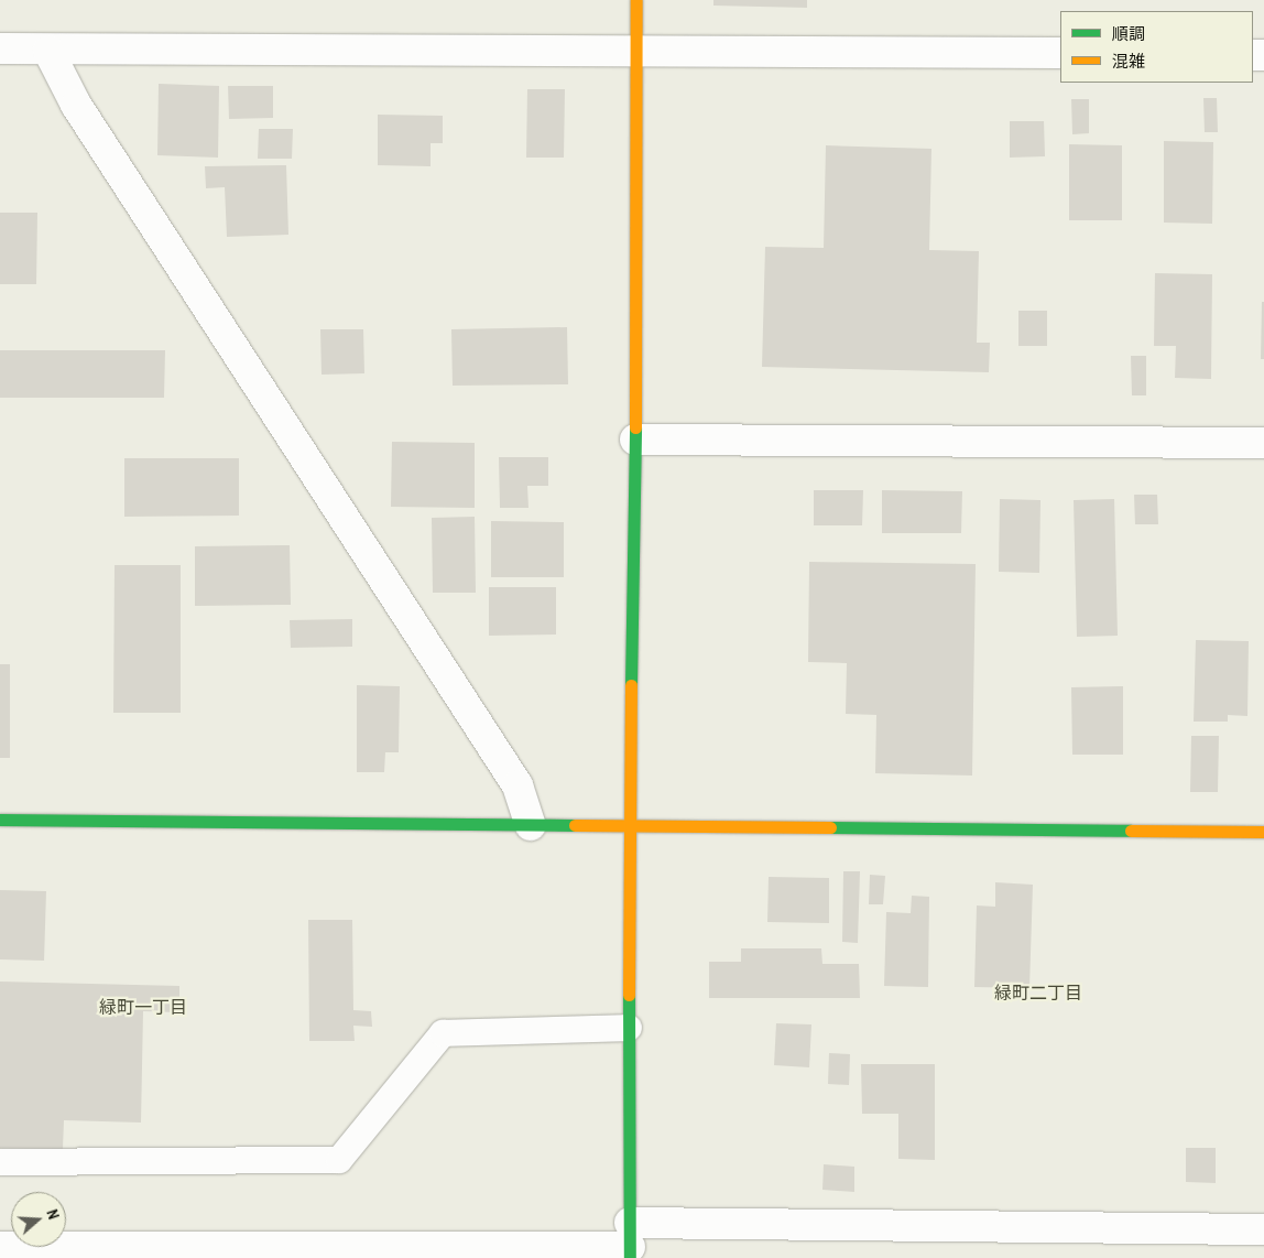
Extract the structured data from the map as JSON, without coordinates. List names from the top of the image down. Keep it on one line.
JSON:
{"districts":["緑町二丁目","緑町一丁目"],"legend":["順調","混雑"],"north":"right"}
